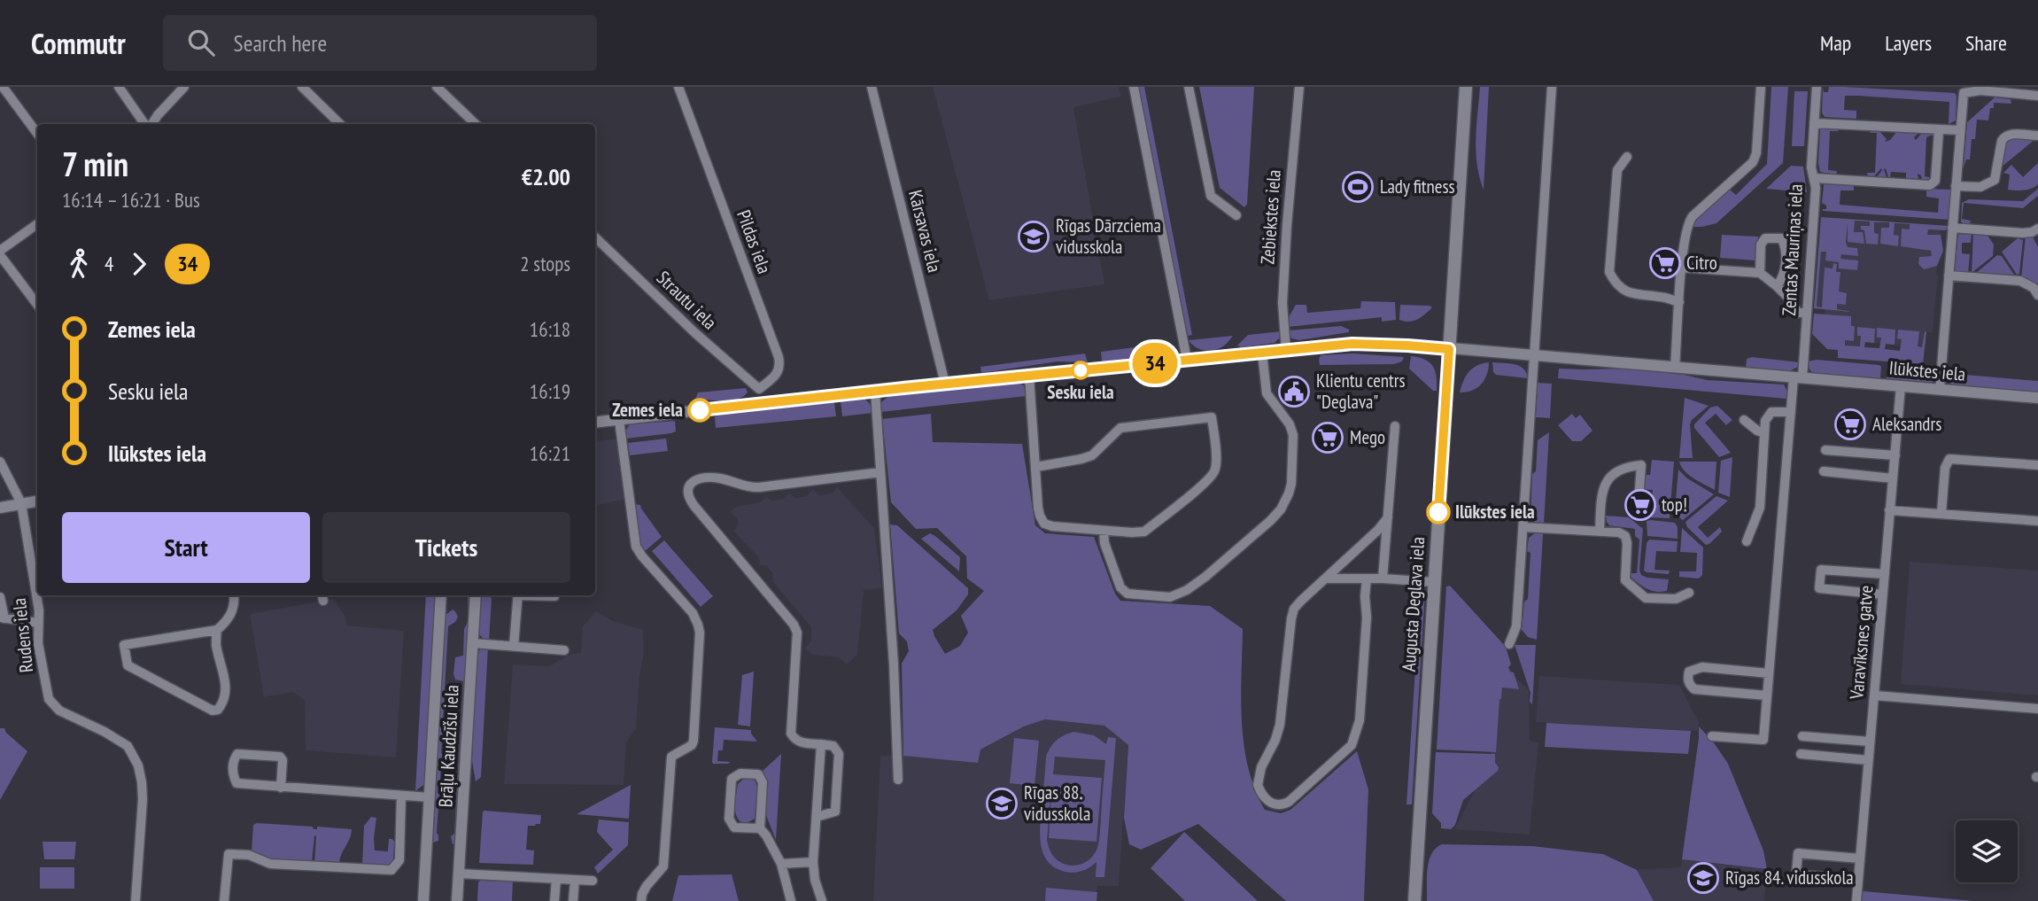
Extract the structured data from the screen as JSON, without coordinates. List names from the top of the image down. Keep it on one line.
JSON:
{"streets":{"main road":["Augusta Deglava iela"],"street":["Zebiekstes iela","Kārsavas iela","Pildas iela","Zentas Mauriņas iela","Strautu iela","Ilūkstes iela","Rudens iela","Varavīksnes gatve","Brāļu Kaudzīšu iela"]},"crossings":[["Zebiekstes iela","Ilūkstes iela"],["Kārsavas iela","Ilūkstes iela"],["Pildas iela","Strautu iela"],["Zentas Mauriņas iela","Ilūkstes iela"],["Ilūkstes iela","Augusta Deglava iela"],["Ilūkstes iela","Varavīksnes gatve"]],"places":{"sports":["Lady fitness"],"school or university":["Rīgas Dārzciema vidusskola","Rīgas 88. vidusskola","Rīgas 84. vidusskola"],"supermarket":["Citro","Aleksandrs","Mego","top!"],"other":["Sesku iela","Zemes iela","Ilūkstes iela"],"public building":["Klientu centrs \"Deglava\""]},"lines":["bus line 34"],"page":{"header":"Commutr","search":"Search here","nav":["Map","Layers","Share"],"on_map":"34","heading":["7 min","16:14 – 16:21 · Bus","€2.00"],"legs":["4","34","2 stops"],"list":[{"name":"Zemes iela","value":"16:18"},{"name":"Sesku iela","value":"16:19"},{"name":"Ilūkstes iela","value":"16:21"}],"buttons":["Start","Tickets"]}}
